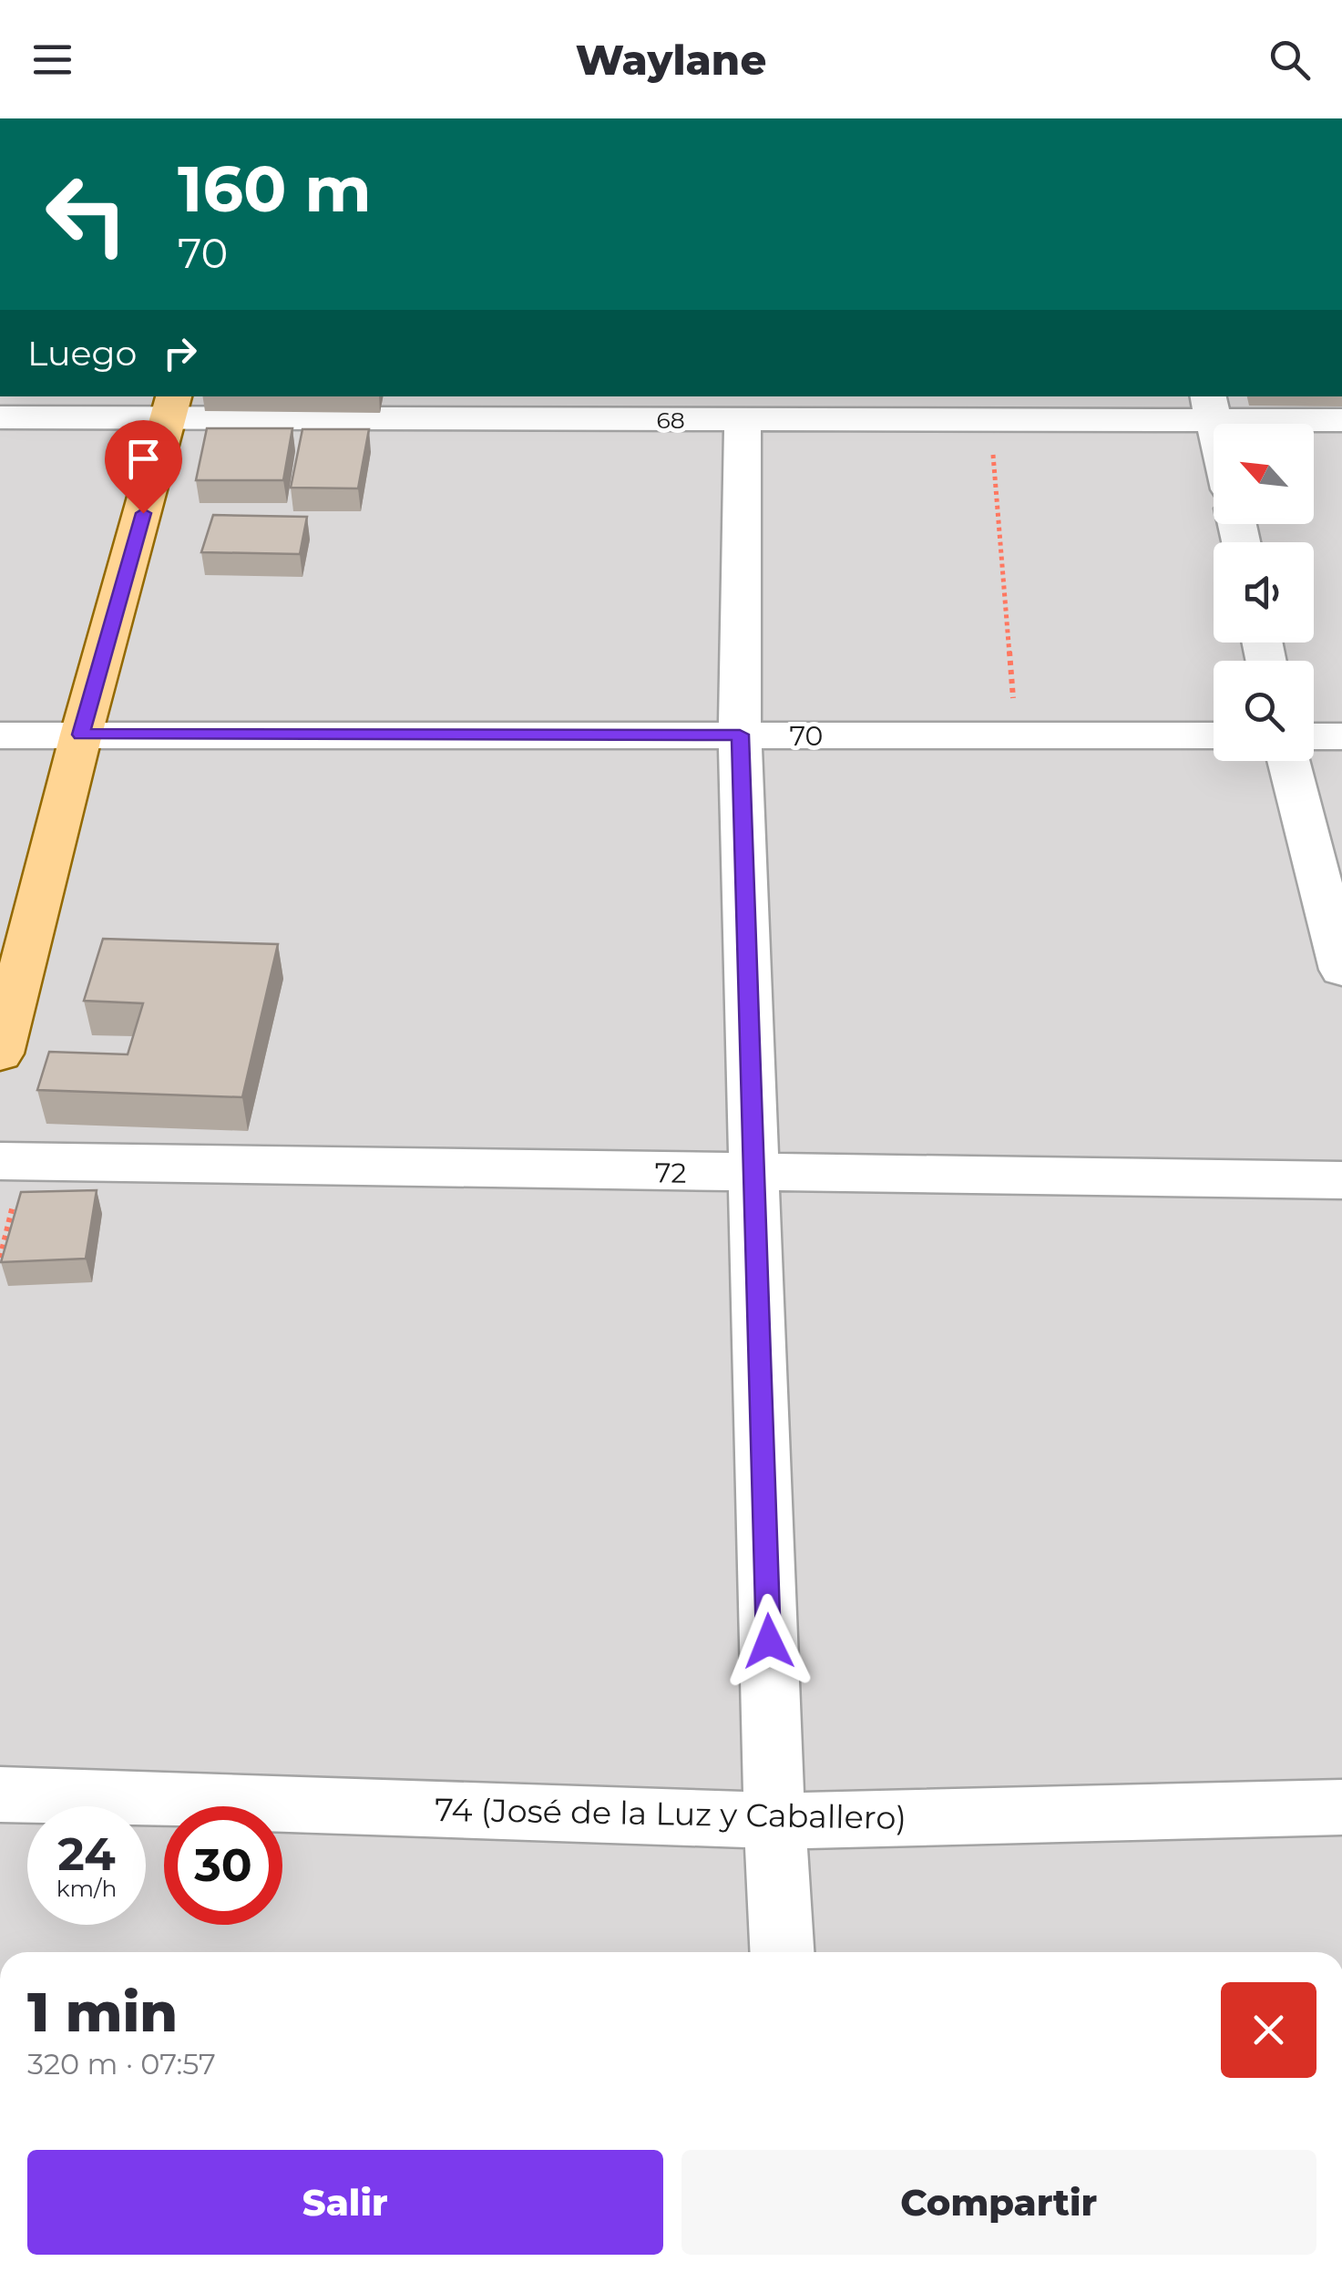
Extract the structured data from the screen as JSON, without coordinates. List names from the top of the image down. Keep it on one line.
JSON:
{"streets":{"street":["68","70","72","74 (José de la Luz y Caballero)"]},"north":"top left","page":{"header":"Waylane","turn":["160 m","70"],"then":"Luego","speed":"24 km/h","limit":"30","heading":["1 min","320 m · 07:57"],"buttons":["Salir","Compartir"]}}
